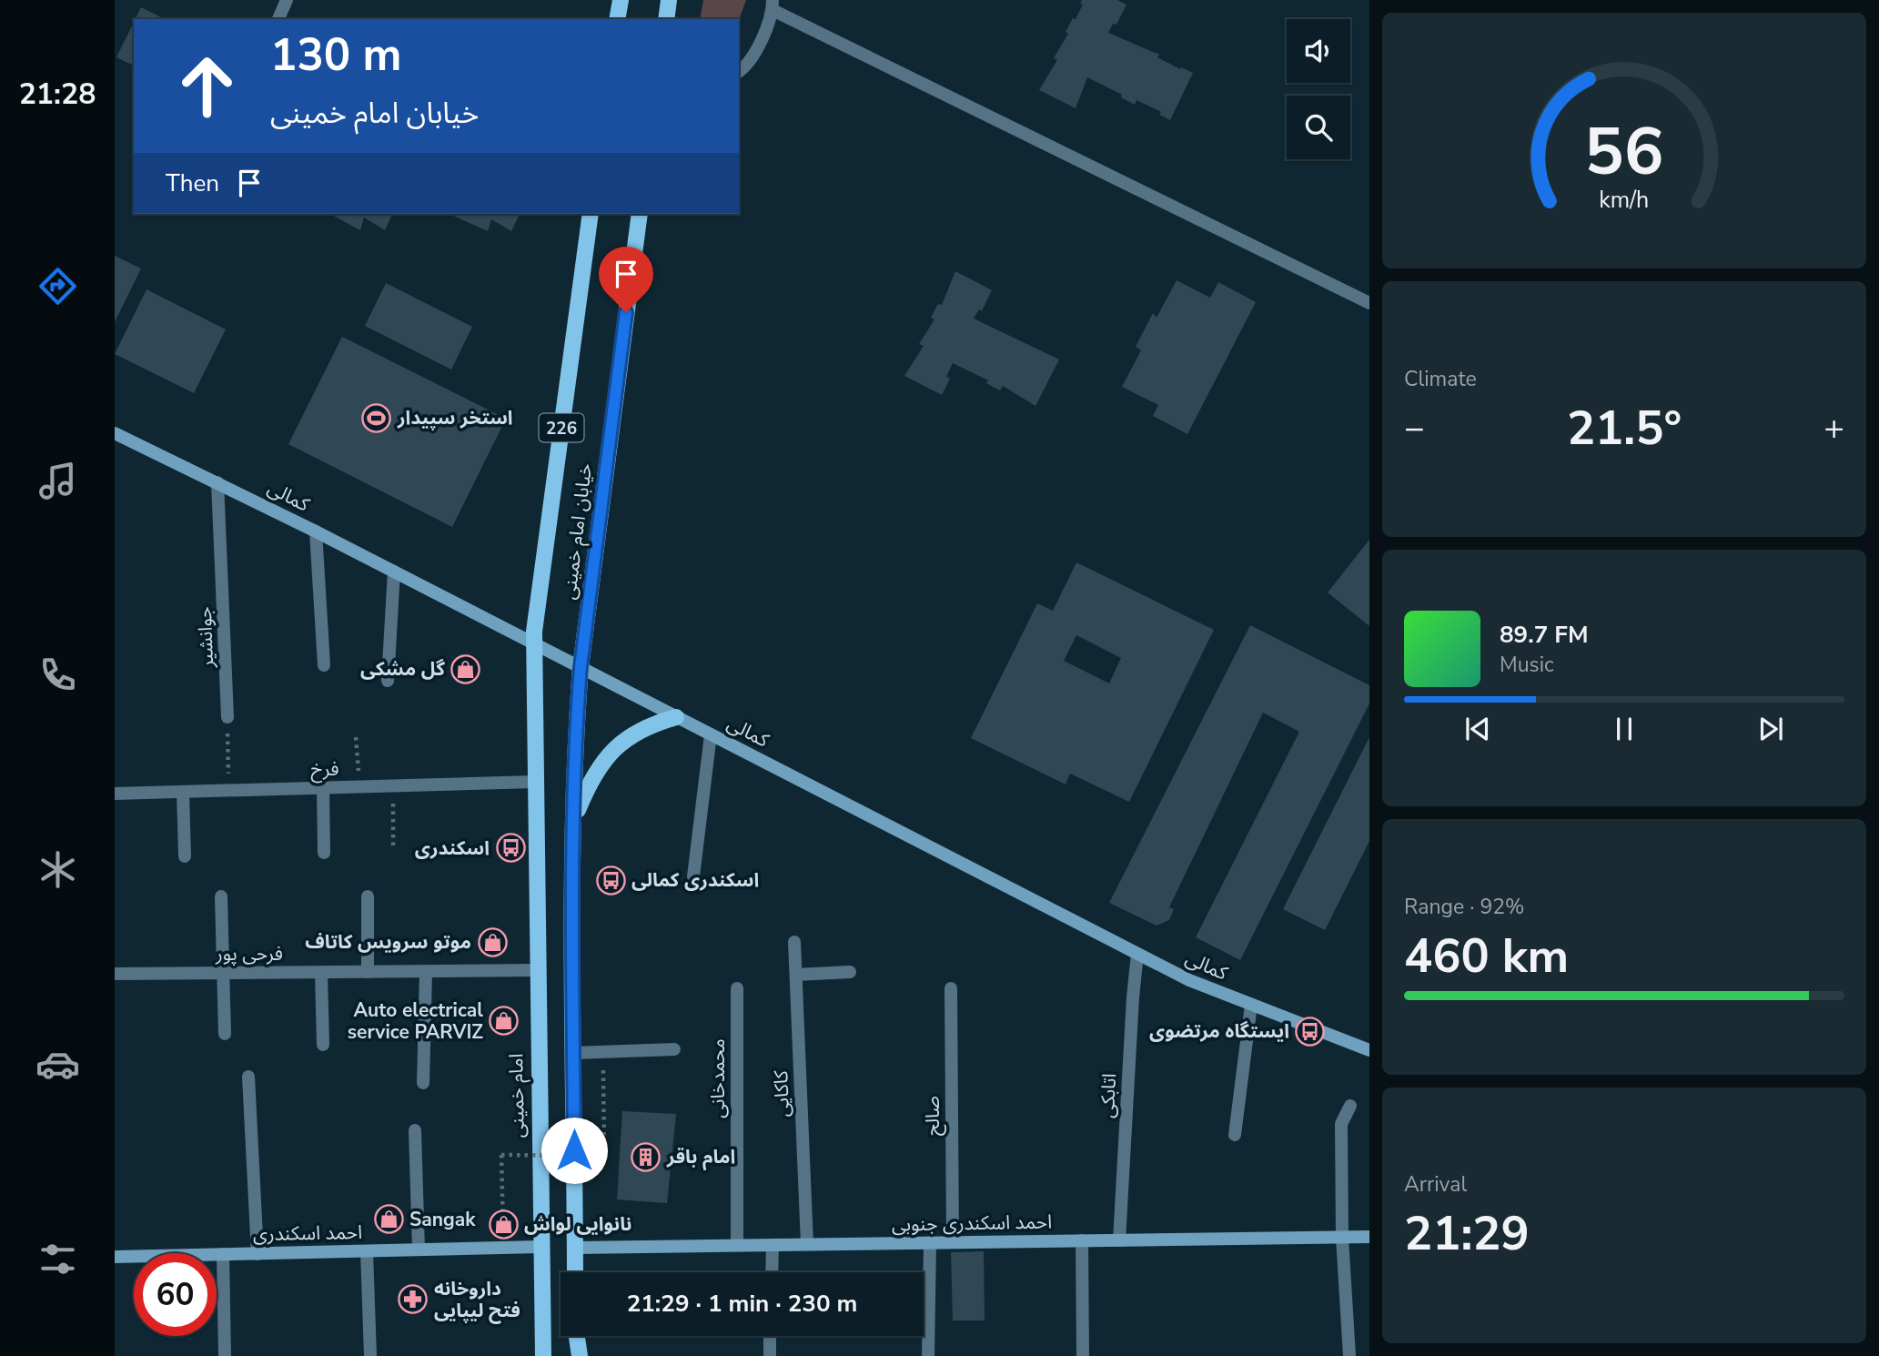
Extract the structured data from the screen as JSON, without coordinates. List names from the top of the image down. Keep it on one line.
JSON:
{"streets":{"main road":["226","کمالی","خیابان امام خمینی","امام خمینی","احمد اسکندری جنوبی","احمد اسکندری"],"street":["جوانشیر","فرخ","فرحی پور","محمدخانی","کاکایی","اتابکی","صالح"]},"crossings":[["226","کمالی"],["226","خیابان امام خمینی"],["226","احمد اسکندری جنوبی"],["کمالی","خیابان امام خمینی"],["کمالی","جوانشیر"],["کمالی","امام خمینی"],["کمالی","اتابکی"],["خیابان امام خمینی","امام خمینی"],["فرخ","امام خمینی"],["فرحی پور","امام خمینی"],["محمدخانی","احمد اسکندری جنوبی"],["کاکایی","احمد اسکندری جنوبی"],["امام خمینی","احمد اسکندری"],["اتابکی","احمد اسکندری جنوبی"],["صالح","احمد اسکندری جنوبی"]],"places":{"sports":["استخر سپیدار"],"shop":["گل مشکی","موتو سرویس کاتاف","Auto electrical service PARVIZ","Sangak","نانوایی لواش"],"bus stop":["اسکندری","اسکندری کمالی","ایستگاه مرتضوی"],"building":["امام باقر"],"pharmacy":["داروخانه فتح لیپایی"]},"page":{"tabs":"21:28","turn":["130 m","خیابان امام خمینی"],"then":"Then","tile":["Climate",["Range · 92%","460 km"],["Arrival","21:29"]],"heat":["−","21.5°","+"],"song":["89.7 FM","Music"],"limit":"60","trip":"21:29 · 1 min · 230 m","gauge":["56","km/h"]}}
